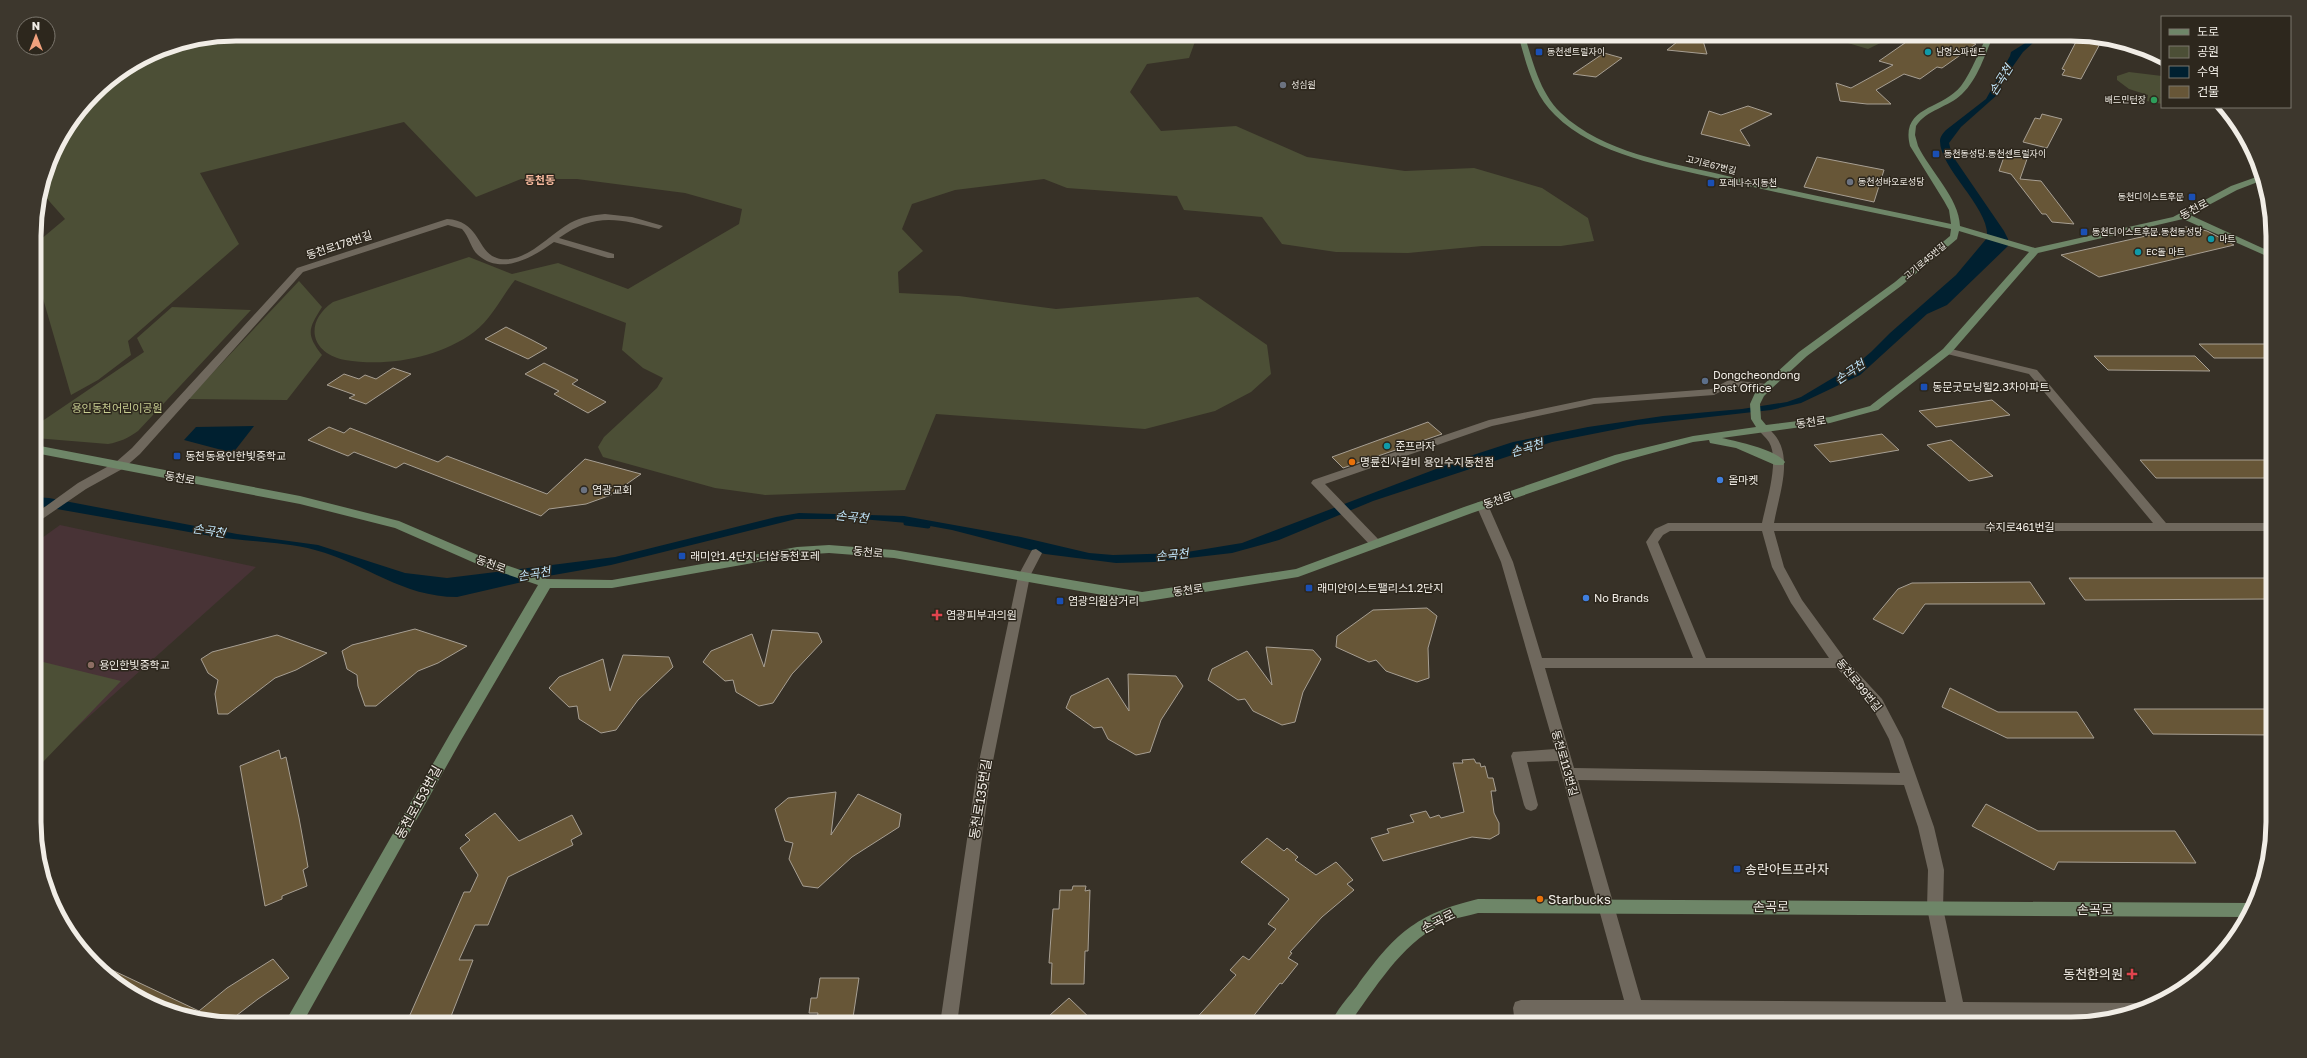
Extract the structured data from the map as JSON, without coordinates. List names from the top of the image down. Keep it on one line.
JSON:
{"streets":{"street":["고기로67번길","동천로","동천로178번길","고기로45번길","수지로461번길","동천로99번길","동천로113번길","동천로135번길","동천로153번길","손곡로"]},"crossings":[["고기로67번길","동천로"],["고기로67번길","고기로45번길"],["동천로","동천로178번길"],["동천로","동천로99번길"],["동천로","동천로113번길"],["동천로","동천로135번길"],["동천로","동천로153번길"],["수지로461번길","동천로99번길"],["동천로99번길","손곡로"],["동천로113번길","손곡로"]],"districts":["동천동"],"water":["손곡천"],"parks":["용인동천어린이공원"],"places":{"transit":["동천센트럴자이","동천동성당.동천센트럴자이","포레나수지동천","동천디이스트후문","동천디이스트후문.동천동성당","동문굿모닝힐2.3차아파트","동천동용인한빛중학교","래미안1.4단지.더샵동천포레","래미안이스트팰리스1.2단지","염광의원삼거리","송란아트프라자"],"other":["남영스파랜드","성심원","배드민턴장","동천성바오로성당","마트","EC돌 마트","Dongcheondong Post Office","준프라자","명륜진사갈비 용인수지동천점","올마켓","염광교회","No Brands","용인한빛중학교","Starbucks"],"health":["염광피부과의원","동천한의원"]},"legend":["도로","공원","수역","건물"],"north":"top"}
